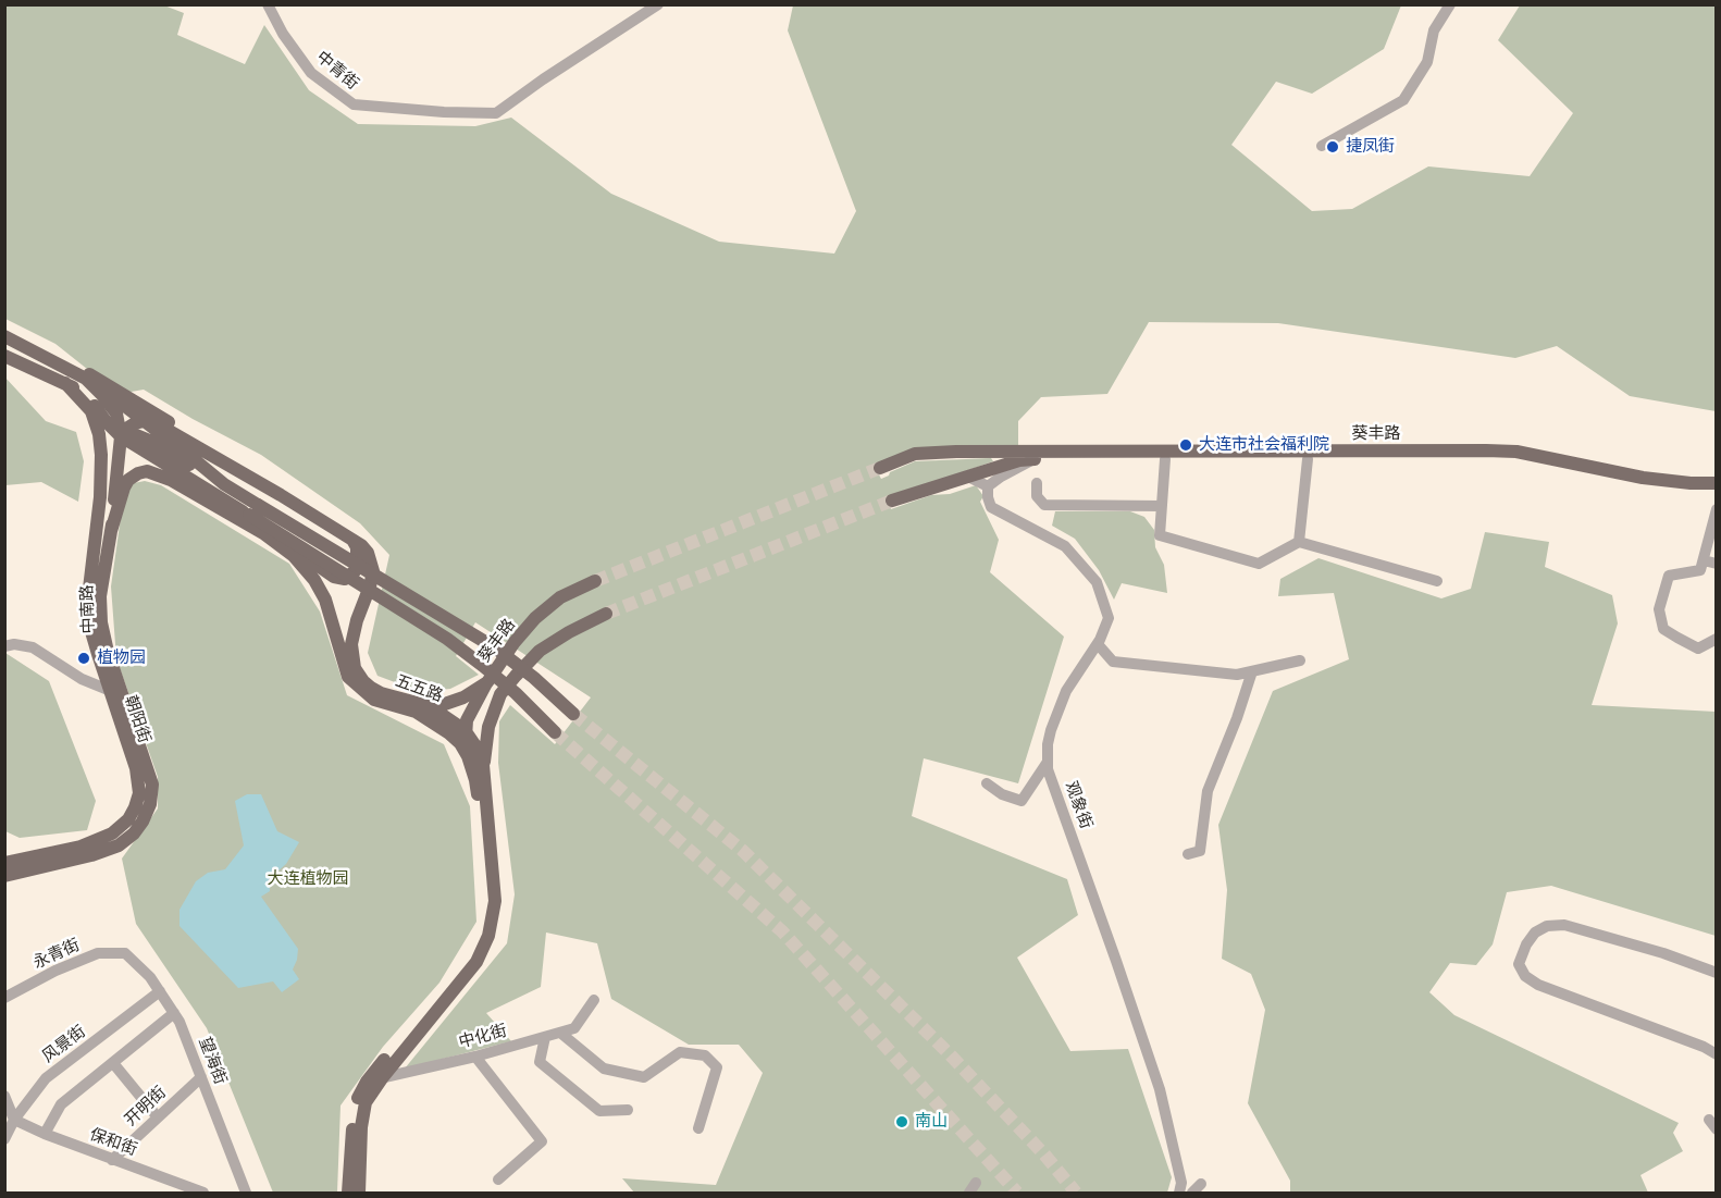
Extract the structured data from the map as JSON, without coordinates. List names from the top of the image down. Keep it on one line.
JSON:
{"streets":{"main road":["葵丰路","中南路","五五路","朝阳街"],"street":["中青街","观象街","永青街","中化街","风景街","望海街","开明街","保和街"]},"crossings":[["葵丰路","五五路"],["中南路","五五路"],["五五路","中化街"],["永青街","望海街"],["风景街","望海街"],["风景街","保和街"],["望海街","开明街"],["开明街","保和街"]],"parks":["大连植物园"],"places":["捷凤街","大连市社会福利院","植物园","南山"]}
